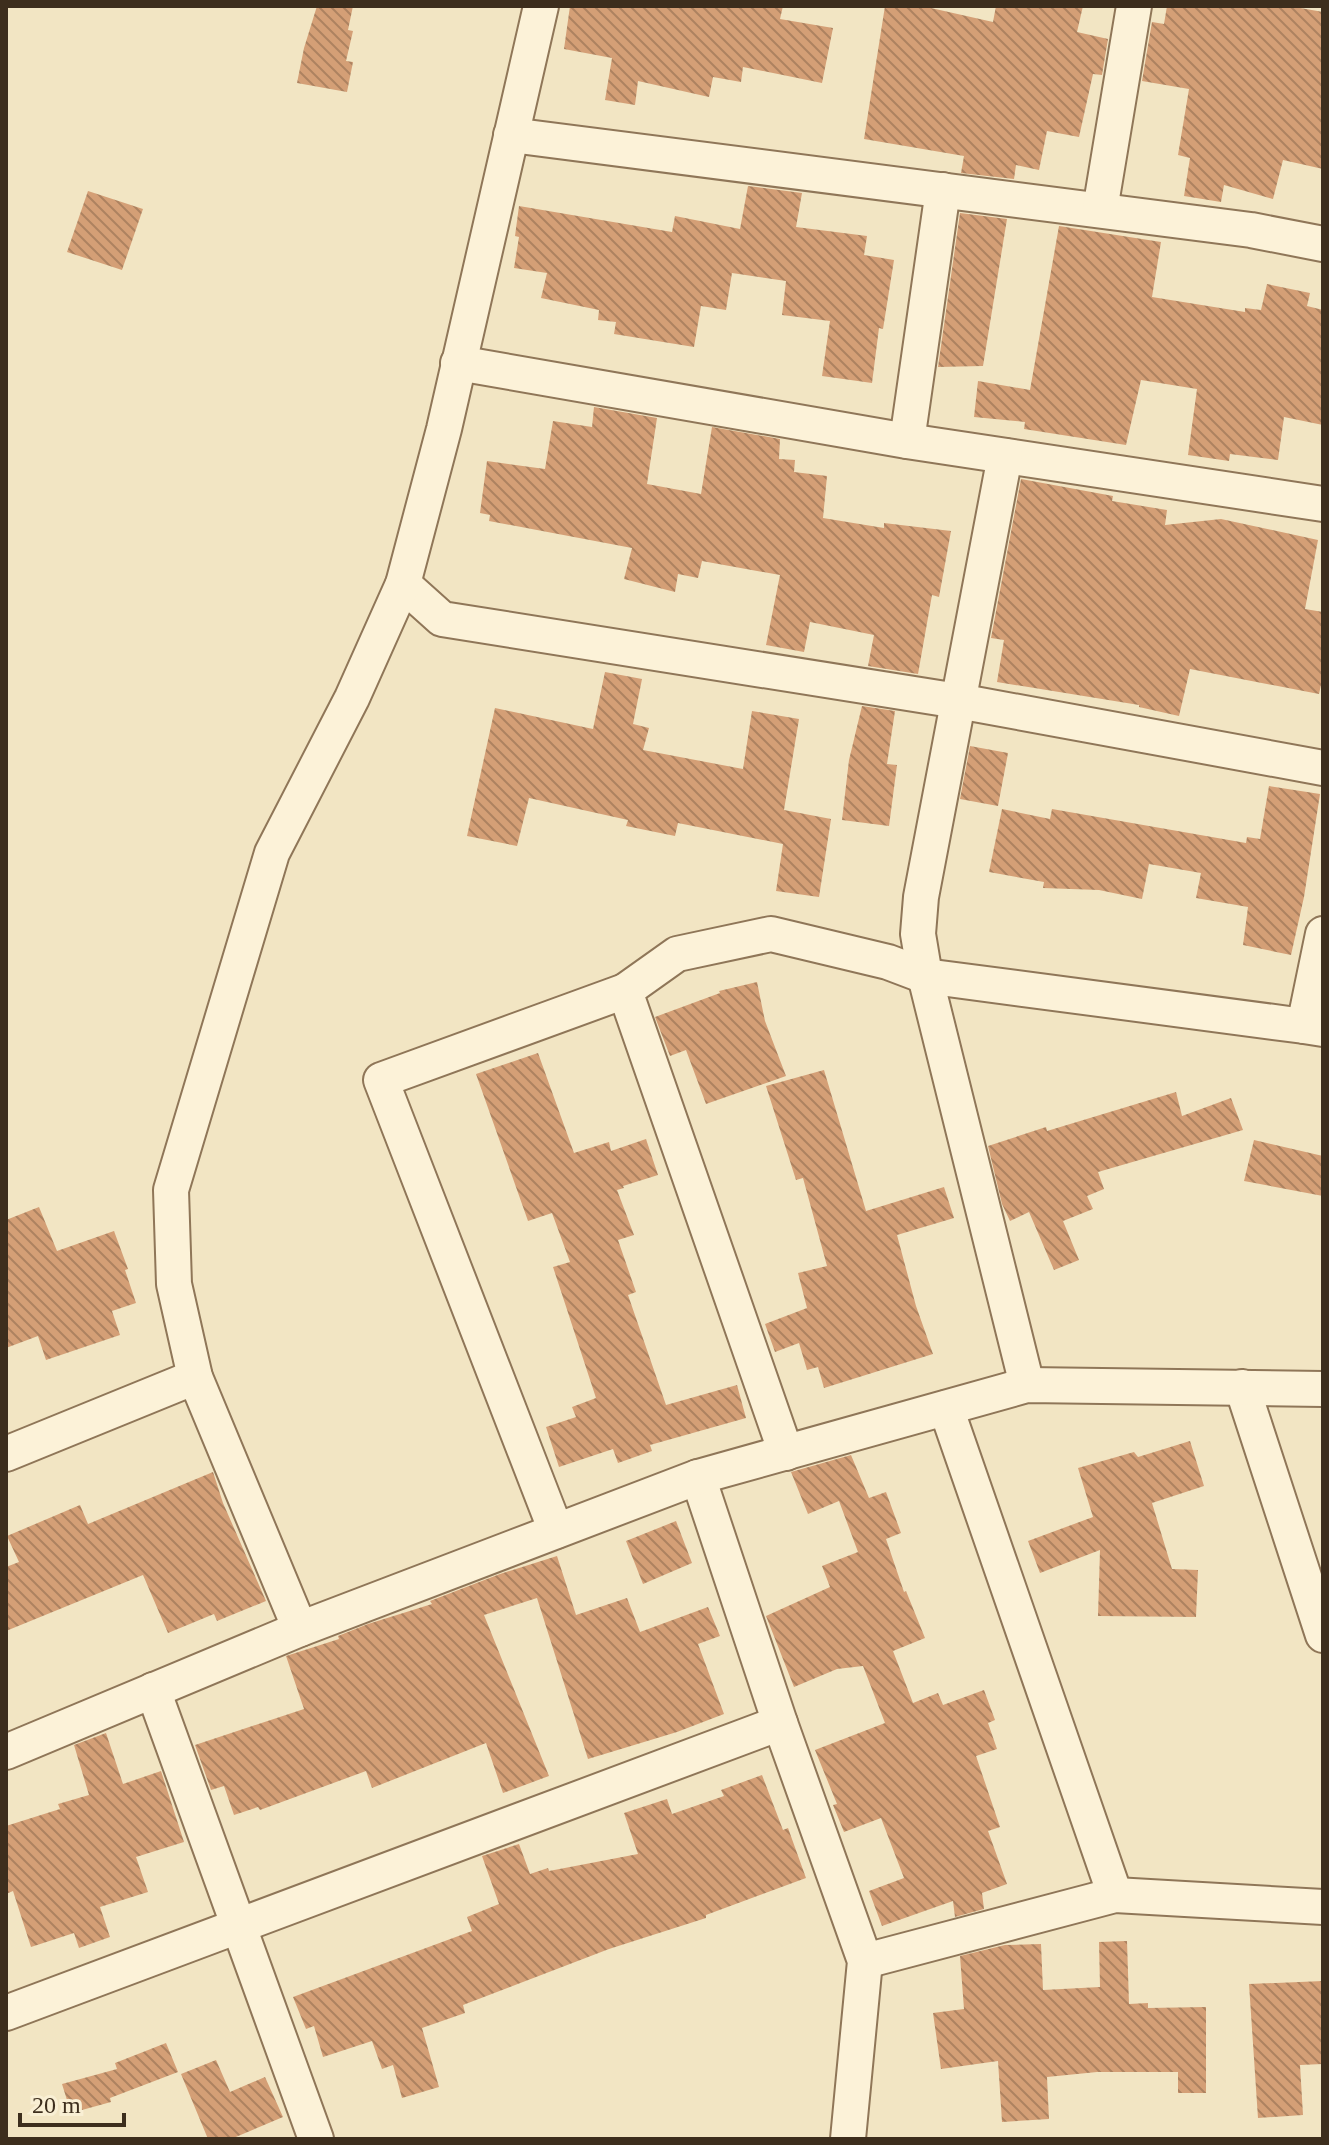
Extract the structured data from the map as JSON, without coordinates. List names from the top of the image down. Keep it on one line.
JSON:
{"scale_bar":"20 m"}
